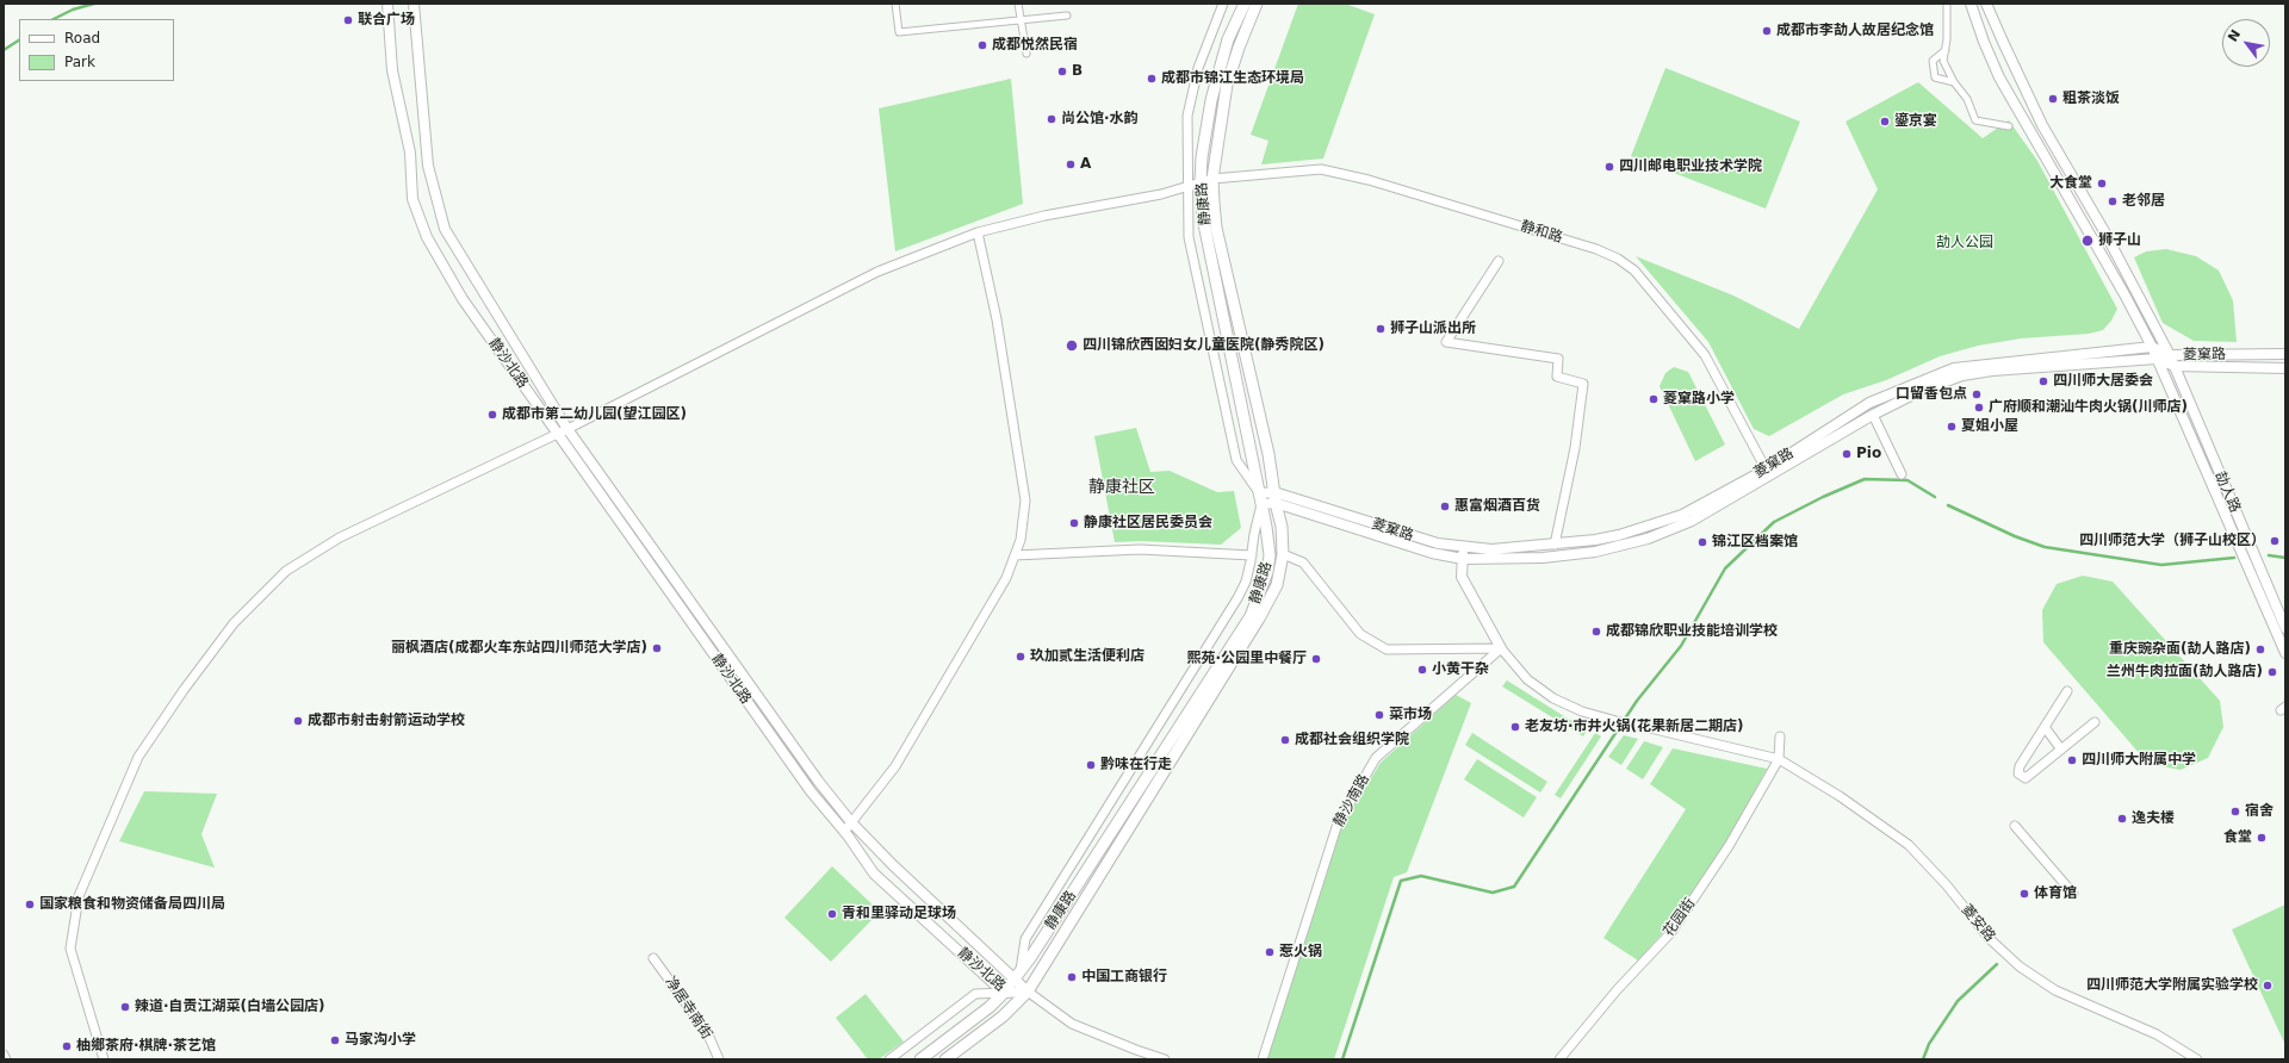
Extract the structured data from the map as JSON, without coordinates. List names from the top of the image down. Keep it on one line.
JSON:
{"streets":{"main road":["静康路"],"street":["静和路","菱窠路","静沙北路","劼人路","静沙南路","花园街","菱安路","净居寺南街"]},"crossings":[["静康路","静和路"],["静康路","菱窠路"],["静康路","静沙北路"],["静和路","菱窠路"],["静和路","静沙北路"],["菱窠路","劼人路"],["静沙南路","菱安路"],["花园街","菱安路"]],"districts":["静康社区"],"parks":["劼人公园"],"places":["联合广场","成都市李劼人故居纪念馆","成都悦然民宿","B","成都市锦江生态环境局","粗茶淡饭","尚公馆·水韵","鎏京宴","A","四川邮电职业技术学院","大食堂","老邻居","狮子山","狮子山派出所","四川锦欣西囡妇女儿童医院(静秀院区)","四川师大居委会","口留香包点","菱窠路小学","广府顺和潮汕牛肉火锅(川师店)","成都市第二幼儿园(望江园区)","夏姐小屋","Pio","惠富烟酒百货","静康社区居民委员会","四川师范大学（狮子山校区）","锦江区档案馆","成都锦欣职业技能培训学校","丽枫酒店(成都火车东站四川师范大学店)","重庆豌杂面(劼人路店)","玖加贰生活便利店","熙苑·公园里中餐厅","小黄干杂","兰州牛肉拉面(劼人路店)","菜市场","成都市射击射箭运动学校","老友坊·市井火锅(花果新居二期店)","成都社会组织学院","四川师大附属中学","黔味在行走","宿舍","逸夫楼","食堂","体育馆","国家粮食和物资储备局四川局","青和里驿动足球场","惹火锅","中国工商银行","四川师范大学附属实验学校","辣道·自贡江湖菜(白墙公园店)","马家沟小学","柚鄉茶府·棋牌·茶艺馆"],"legend":["Road","Park"],"north":"top left"}
